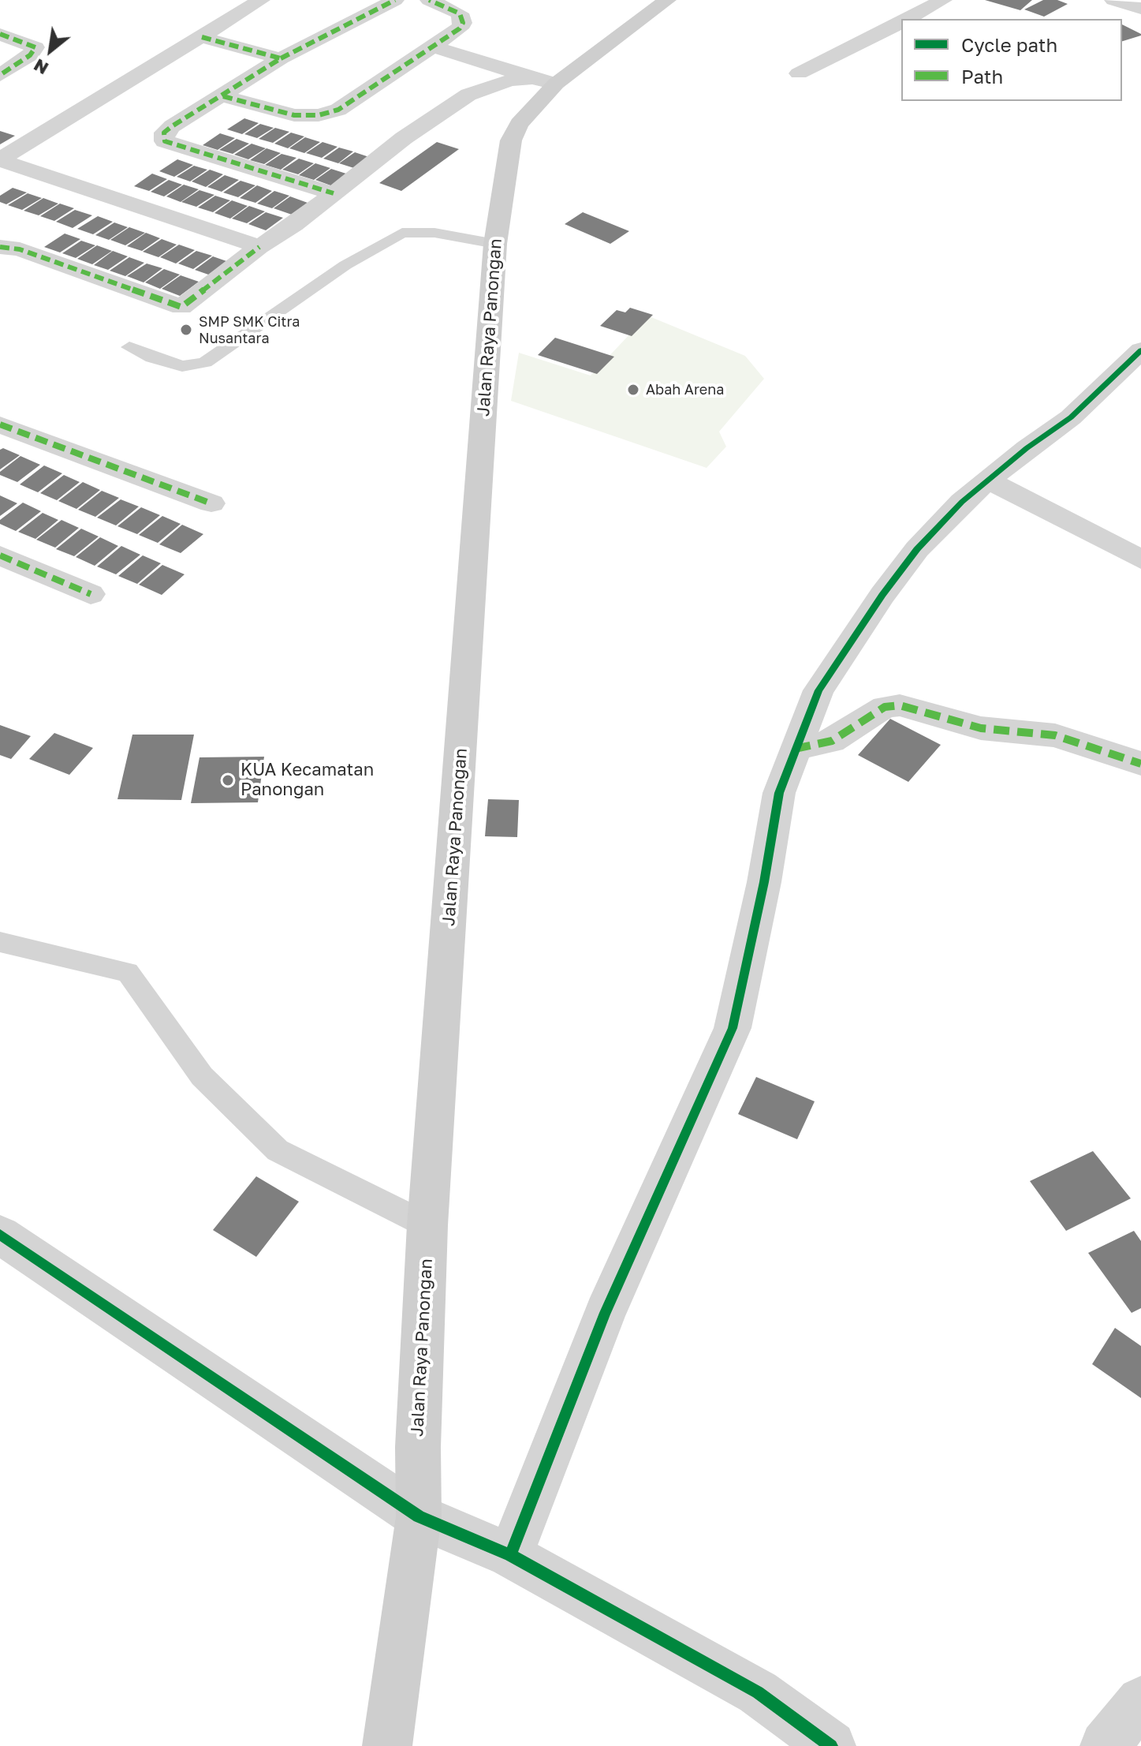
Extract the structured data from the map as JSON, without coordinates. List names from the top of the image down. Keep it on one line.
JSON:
{"streets":{"main road":["Jalan Raya Panongan"]},"places":["SMP SMK Citra Nusantara","Abah Arena","KUA Kecamatan Panongan"],"legend":["Cycle path","Path"],"north":"bottom left"}
